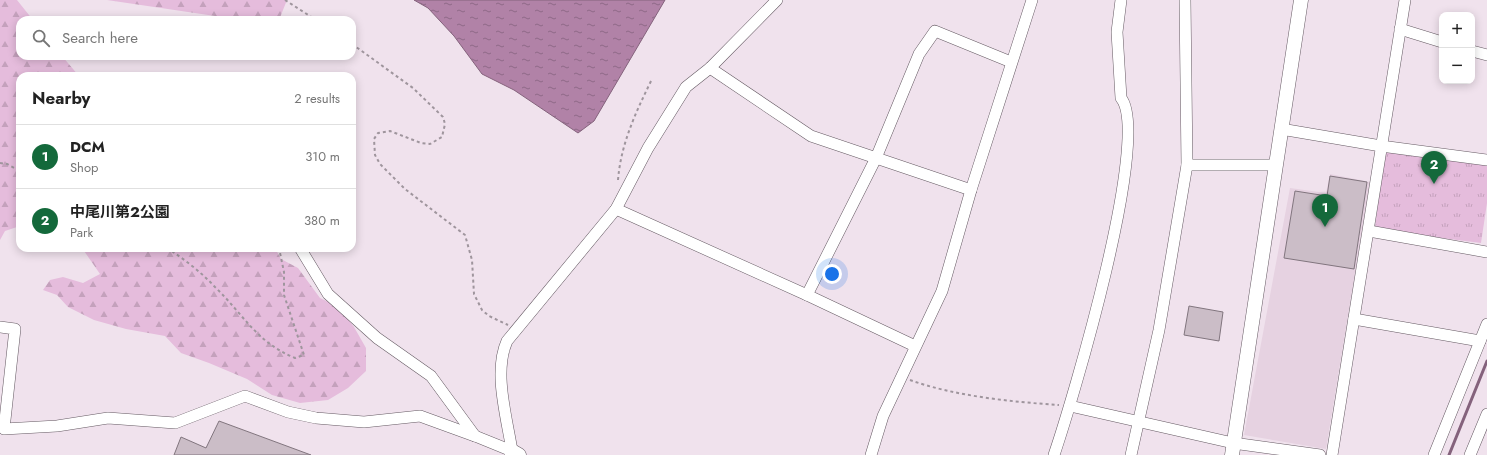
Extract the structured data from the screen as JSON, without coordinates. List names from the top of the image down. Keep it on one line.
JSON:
{"page":{"map_buttons":["+","−"],"search":"Search here","heading":["Nearby","2 results"],"list":[{"mark":"1","name":"DCM","note":"Shop","value":"310 m"},{"mark":"2","name":"中尾川第2公園","note":"Park","value":"380 m"}],"pins":["2","1"]}}
